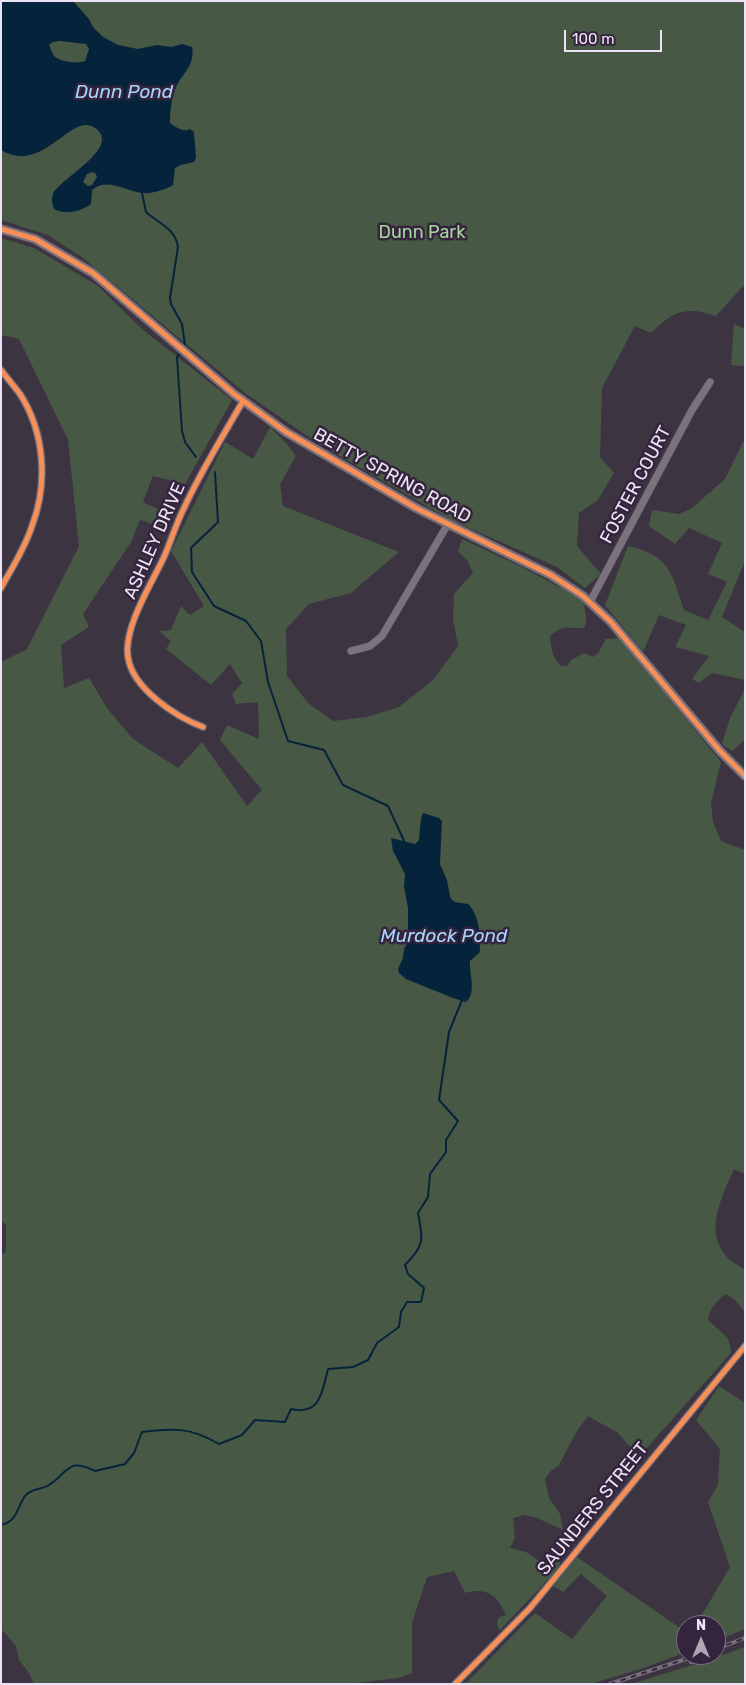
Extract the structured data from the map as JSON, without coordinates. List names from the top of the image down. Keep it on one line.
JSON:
{"streets":{"street":["BETTY SPRING ROAD","FOSTER COURT","ASHLEY DRIVE","SAUNDERS STREET"]},"crossings":[["BETTY SPRING ROAD","FOSTER COURT"],["BETTY SPRING ROAD","ASHLEY DRIVE"]],"water":["Dunn Pond","Murdock Pond"],"parks":["Dunn Park"],"scale_bar":"100 m","north":"top"}
